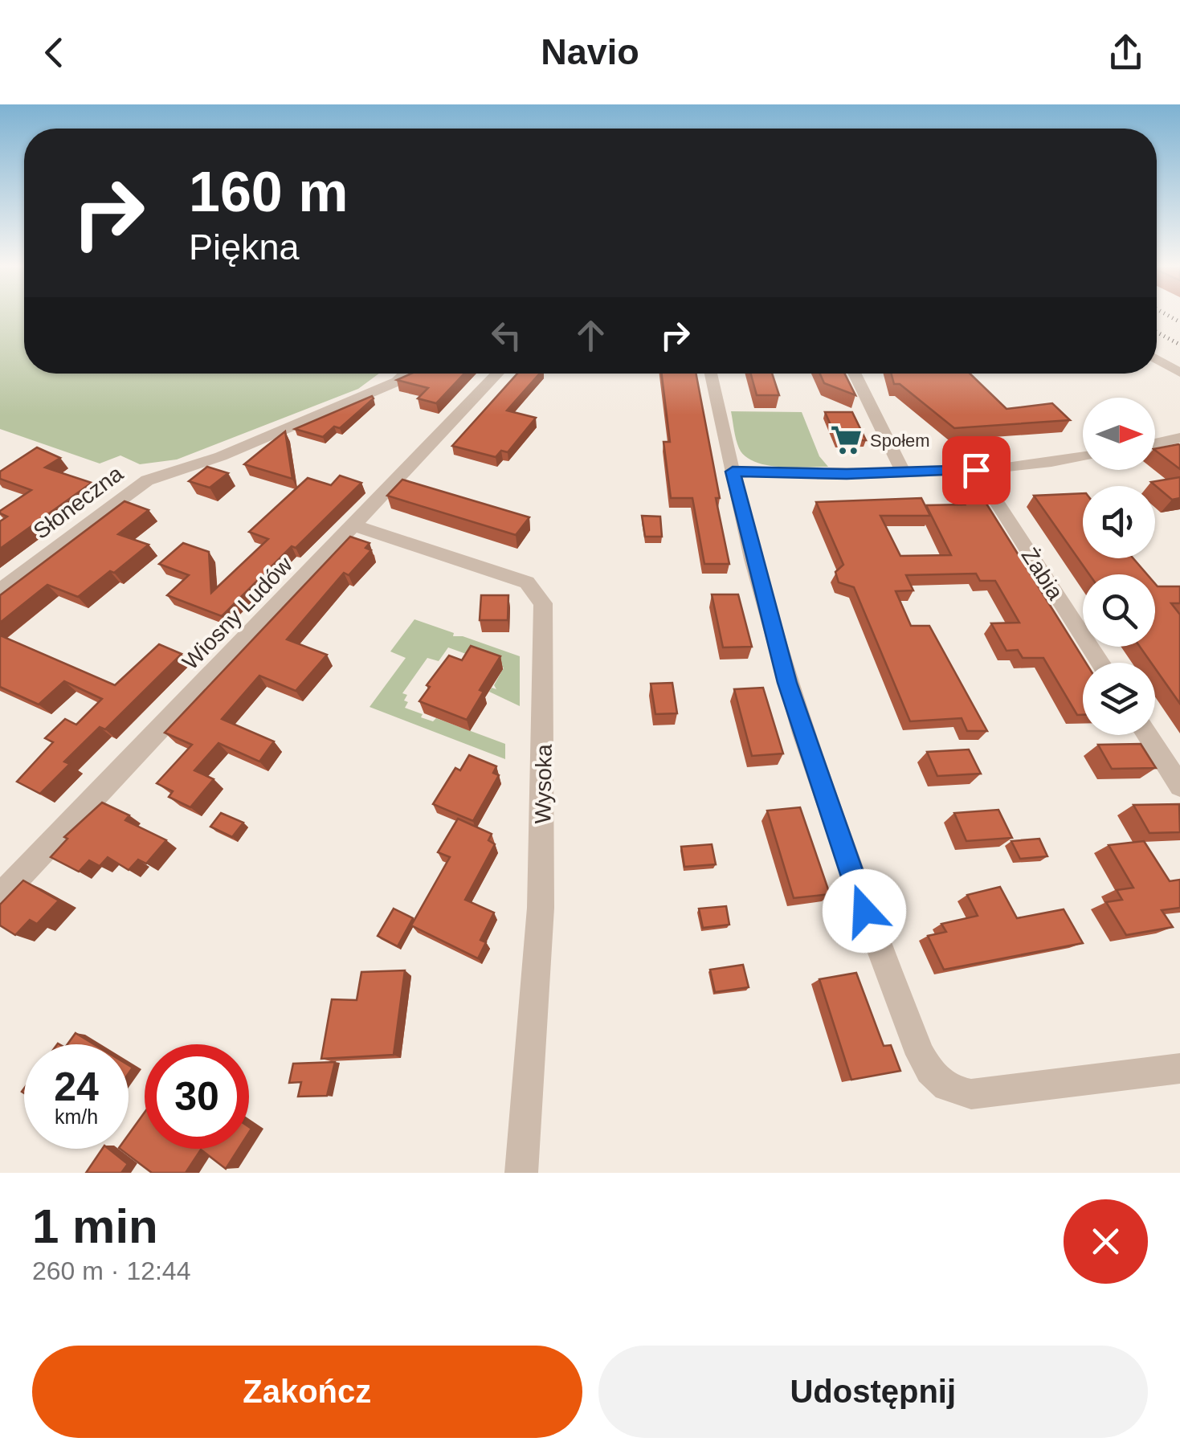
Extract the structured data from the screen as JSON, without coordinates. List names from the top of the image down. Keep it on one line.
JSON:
{"streets":{"street":["Słoneczna","Żabia","Wiosny Ludów","Wysoka"]},"crossings":[["Wiosny Ludów","Wysoka"]],"places":{"supermarket":["Społem"]},"north":"right","page":{"header":"Navio","turn":["160 m","Piękna"],"speed":"24 km/h","limit":"30","heading":["1 min","260 m · 12:44"],"buttons":["Zakończ","Udostępnij"]}}
